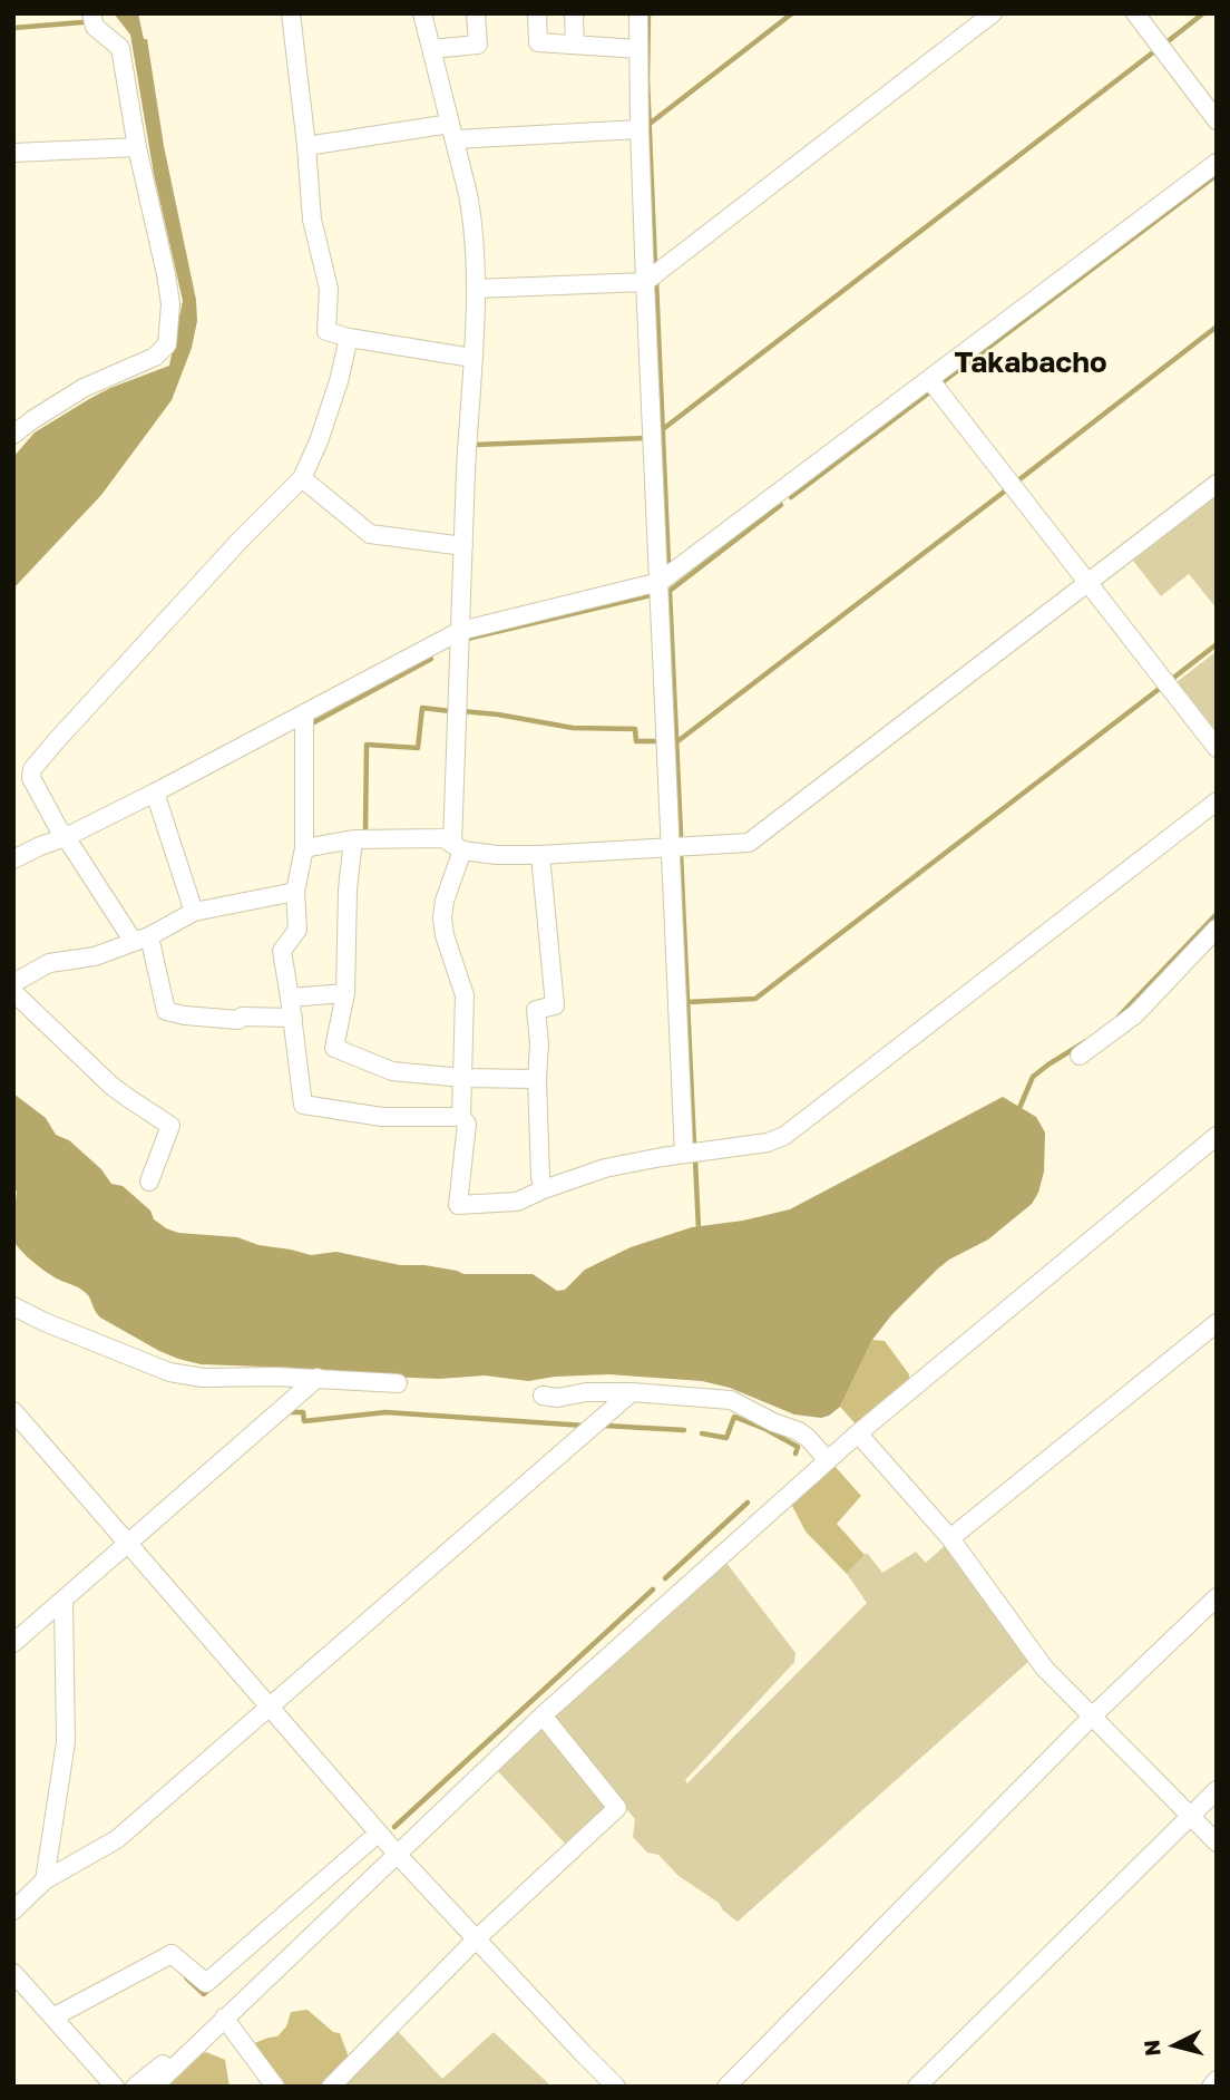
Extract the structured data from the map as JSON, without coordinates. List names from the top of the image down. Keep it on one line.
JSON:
{"districts":["Takabacho"],"north":"left"}
